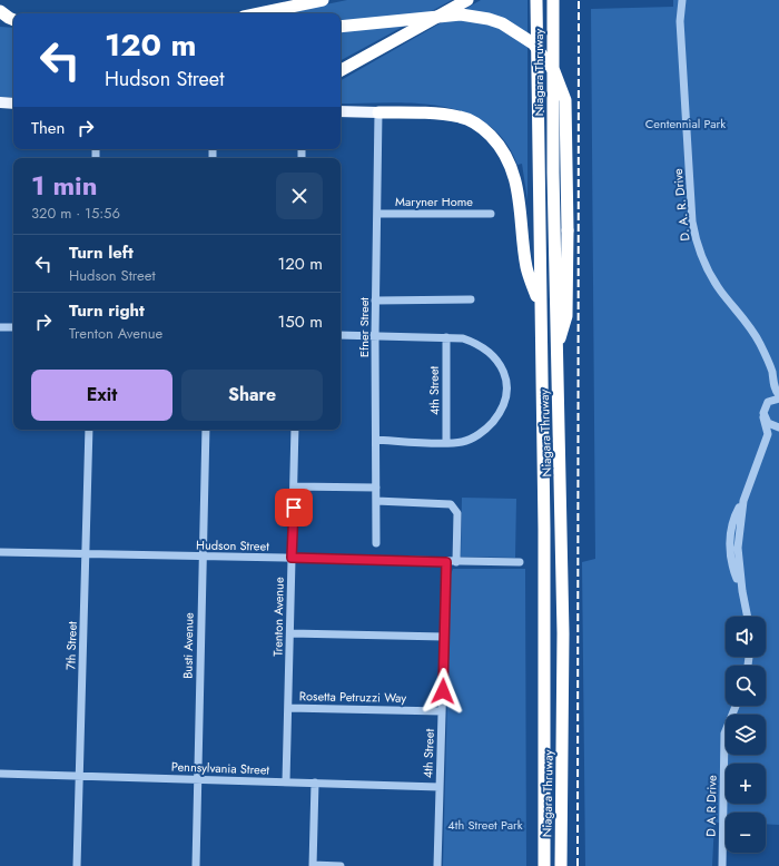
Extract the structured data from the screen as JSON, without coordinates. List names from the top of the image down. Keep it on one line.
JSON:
{"streets":{"highway":["Niagara Thruway"],"street":["Maryner Home","D. A. R. Drive","Efner Street","4th Street","Hudson Street","Trenton Avenue","7th Street","Busti Avenue","Rosetta Petruzzi Way","Pennsylvania Street","D A R Drive"]},"crossings":[["Maryner Home","Efner Street"],["4th Street","Hudson Street"],["4th Street","Rosetta Petruzzi Way"],["4th Street","Pennsylvania Street"],["Hudson Street","Trenton Avenue"],["Hudson Street","7th Street"],["Hudson Street","Busti Avenue"],["Trenton Avenue","Rosetta Petruzzi Way"],["Trenton Avenue","Pennsylvania Street"],["7th Street","Pennsylvania Street"],["Busti Avenue","Pennsylvania Street"]],"parks":["Centennial Park","4th Street Park"],"page":{"turn":["120 m","Hudson Street"],"then":"Then","heading":["1 min","320 m · 15:56"],"list":[{"name":"Turn left","note":"Hudson Street","value":"120 m"},{"name":"Turn right","note":"Trenton Avenue","value":"150 m"}],"buttons":["Exit","Share"],"map_buttons":["+","−"]}}
